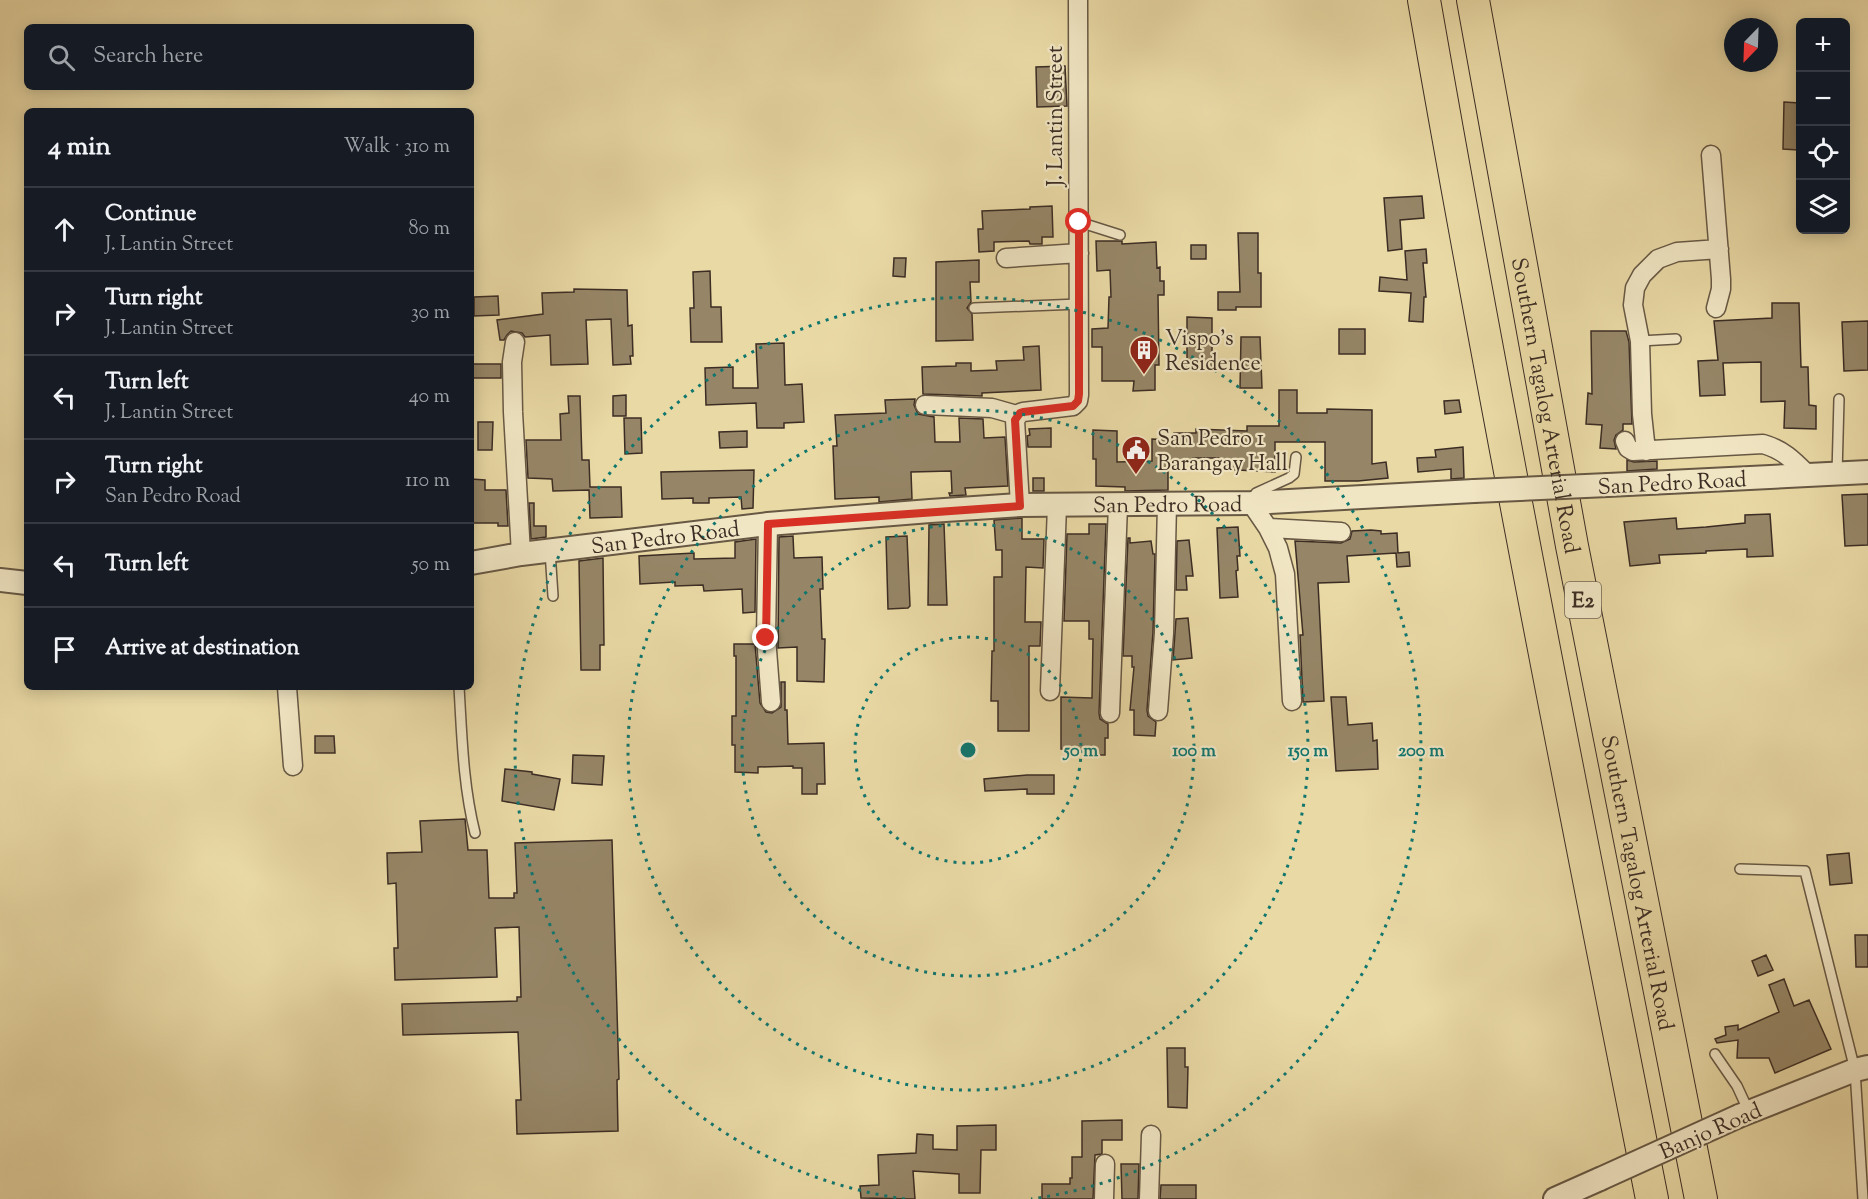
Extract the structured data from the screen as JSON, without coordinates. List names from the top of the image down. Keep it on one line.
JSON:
{"streets":{"highway":["Southern Tagalog Arterial Road","E2"],"street":["J. Lantin Street","San Pedro Road","Banjo Road"]},"places":{"building":["Vispo's Residence"],"public building":["San Pedro 1 Barangay Hall"]},"north":"bottom left","page":{"map_buttons":["+","−"],"search":"Search here","heading":["4 min","Walk · 310 m"],"list":[["Continue","J. Lantin Street","80 m"],["Turn right","J. Lantin Street","30 m"],["Turn left","J. Lantin Street","40 m"],["Turn right","San Pedro Road","110 m"],["Turn left","50 m"],"Arrive at destination"]},"rings":["50 m","100 m","150 m","200 m"]}
